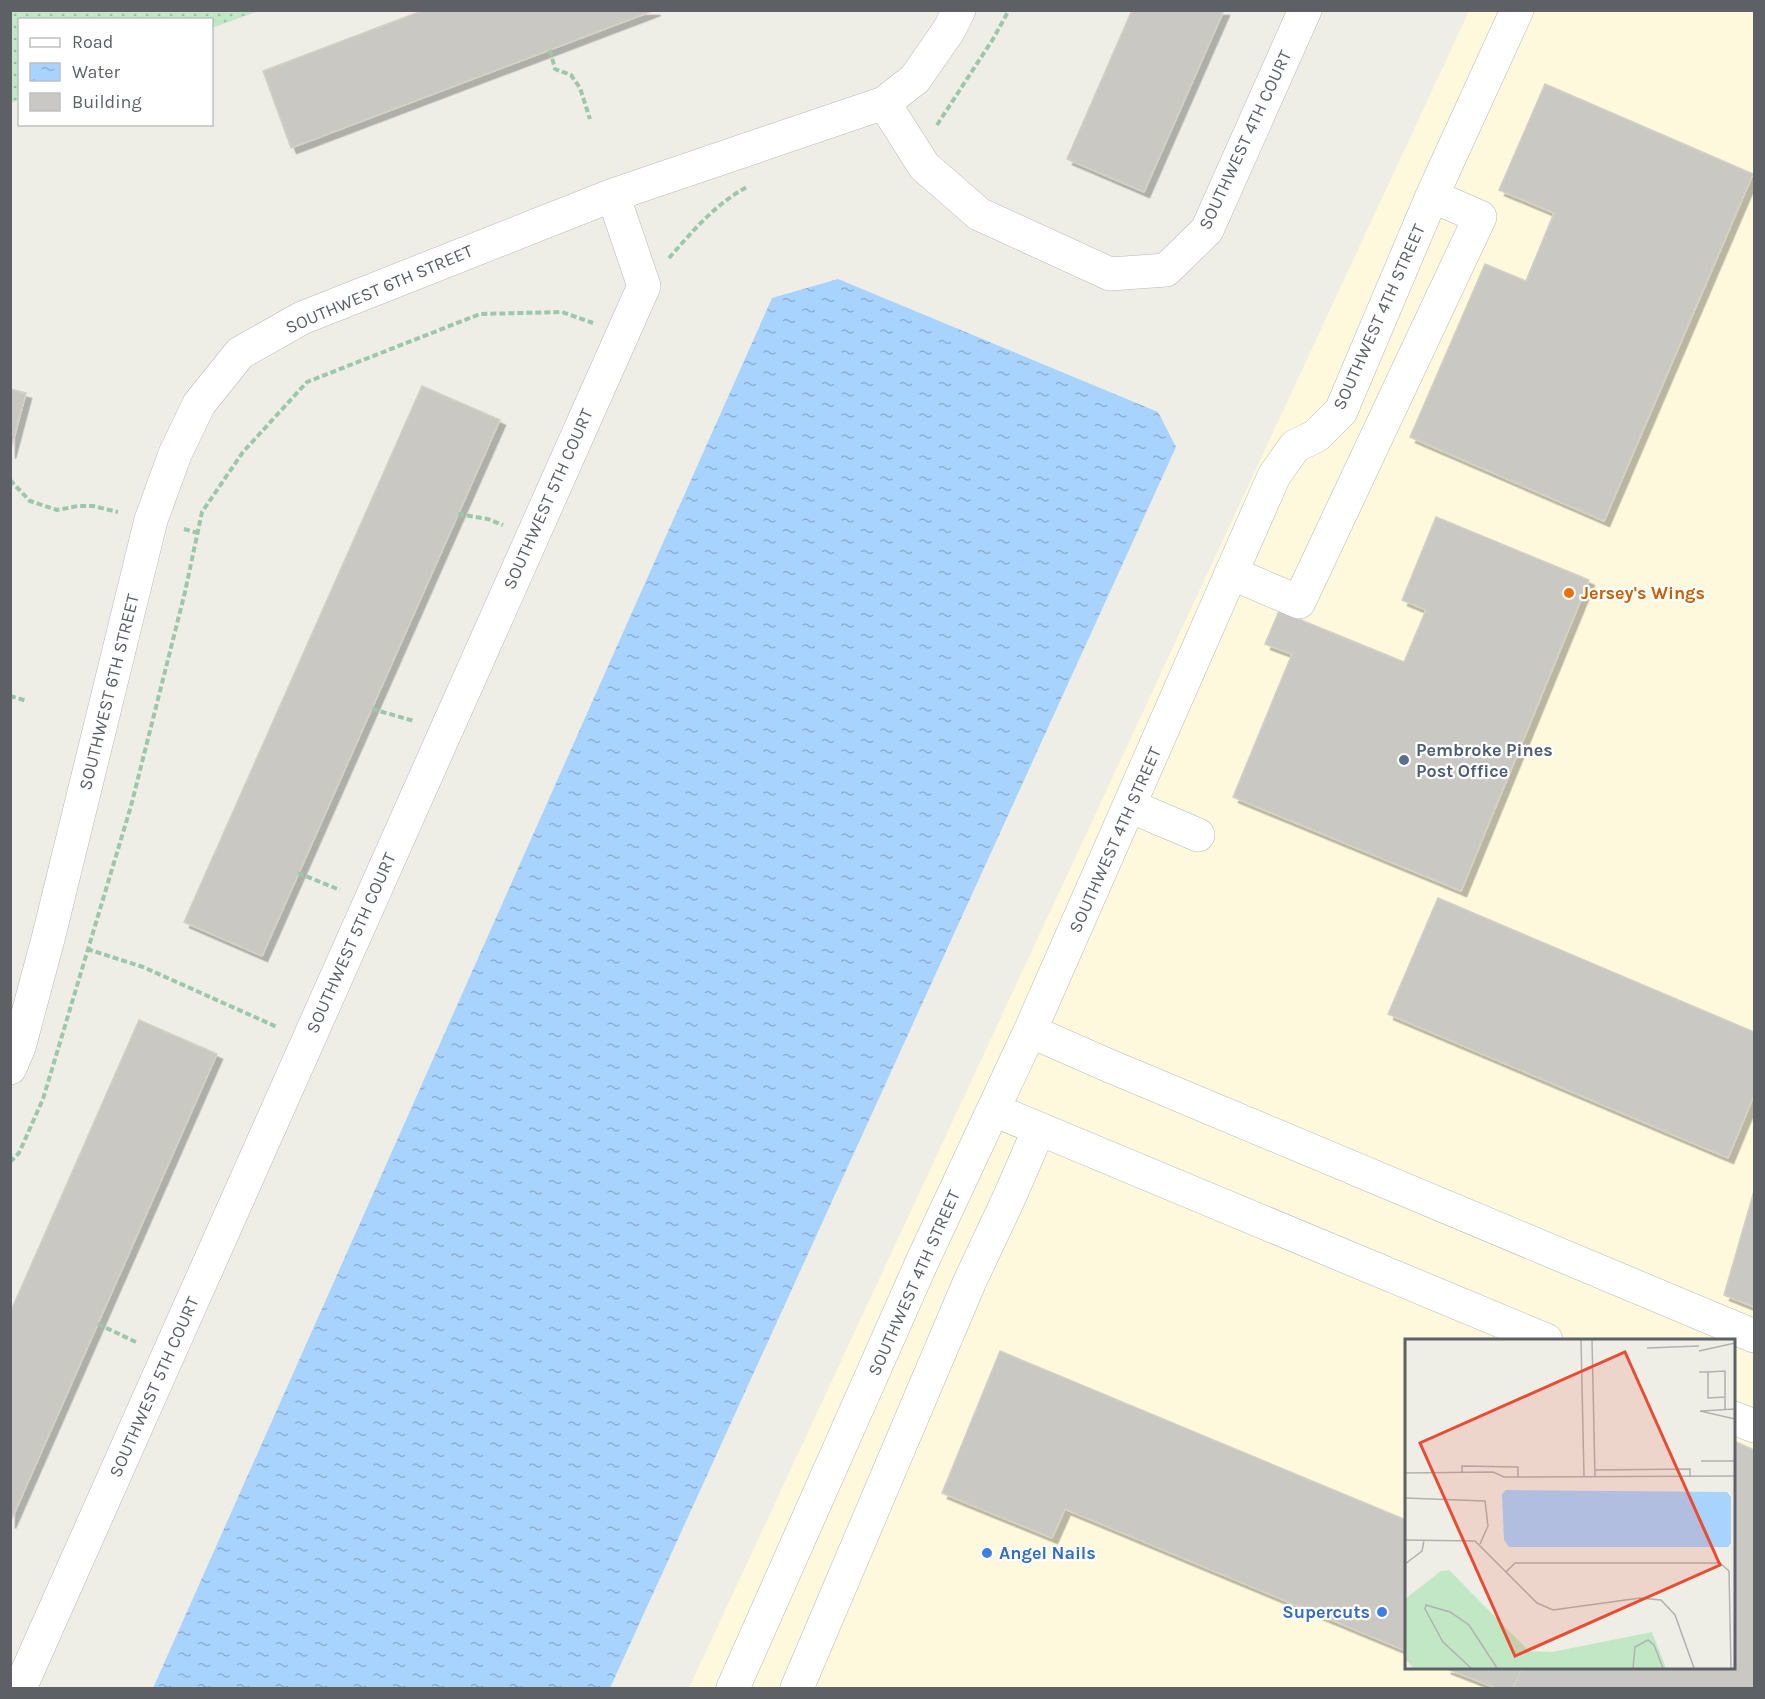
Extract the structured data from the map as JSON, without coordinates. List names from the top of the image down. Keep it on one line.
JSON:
{"streets":{"street":["SOUTHWEST 4TH COURT","SOUTHWEST 6TH STREET","SOUTHWEST 4TH STREET","SOUTHWEST 5TH COURT"]},"crossings":[["SOUTHWEST 4TH COURT","SOUTHWEST 6TH STREET"],["SOUTHWEST 6TH STREET","SOUTHWEST 5TH COURT"]],"places":["Jersey's Wings","Pembroke Pines Post Office","Angel Nails","Supercuts"],"legend":["Road","Water","Building"]}
